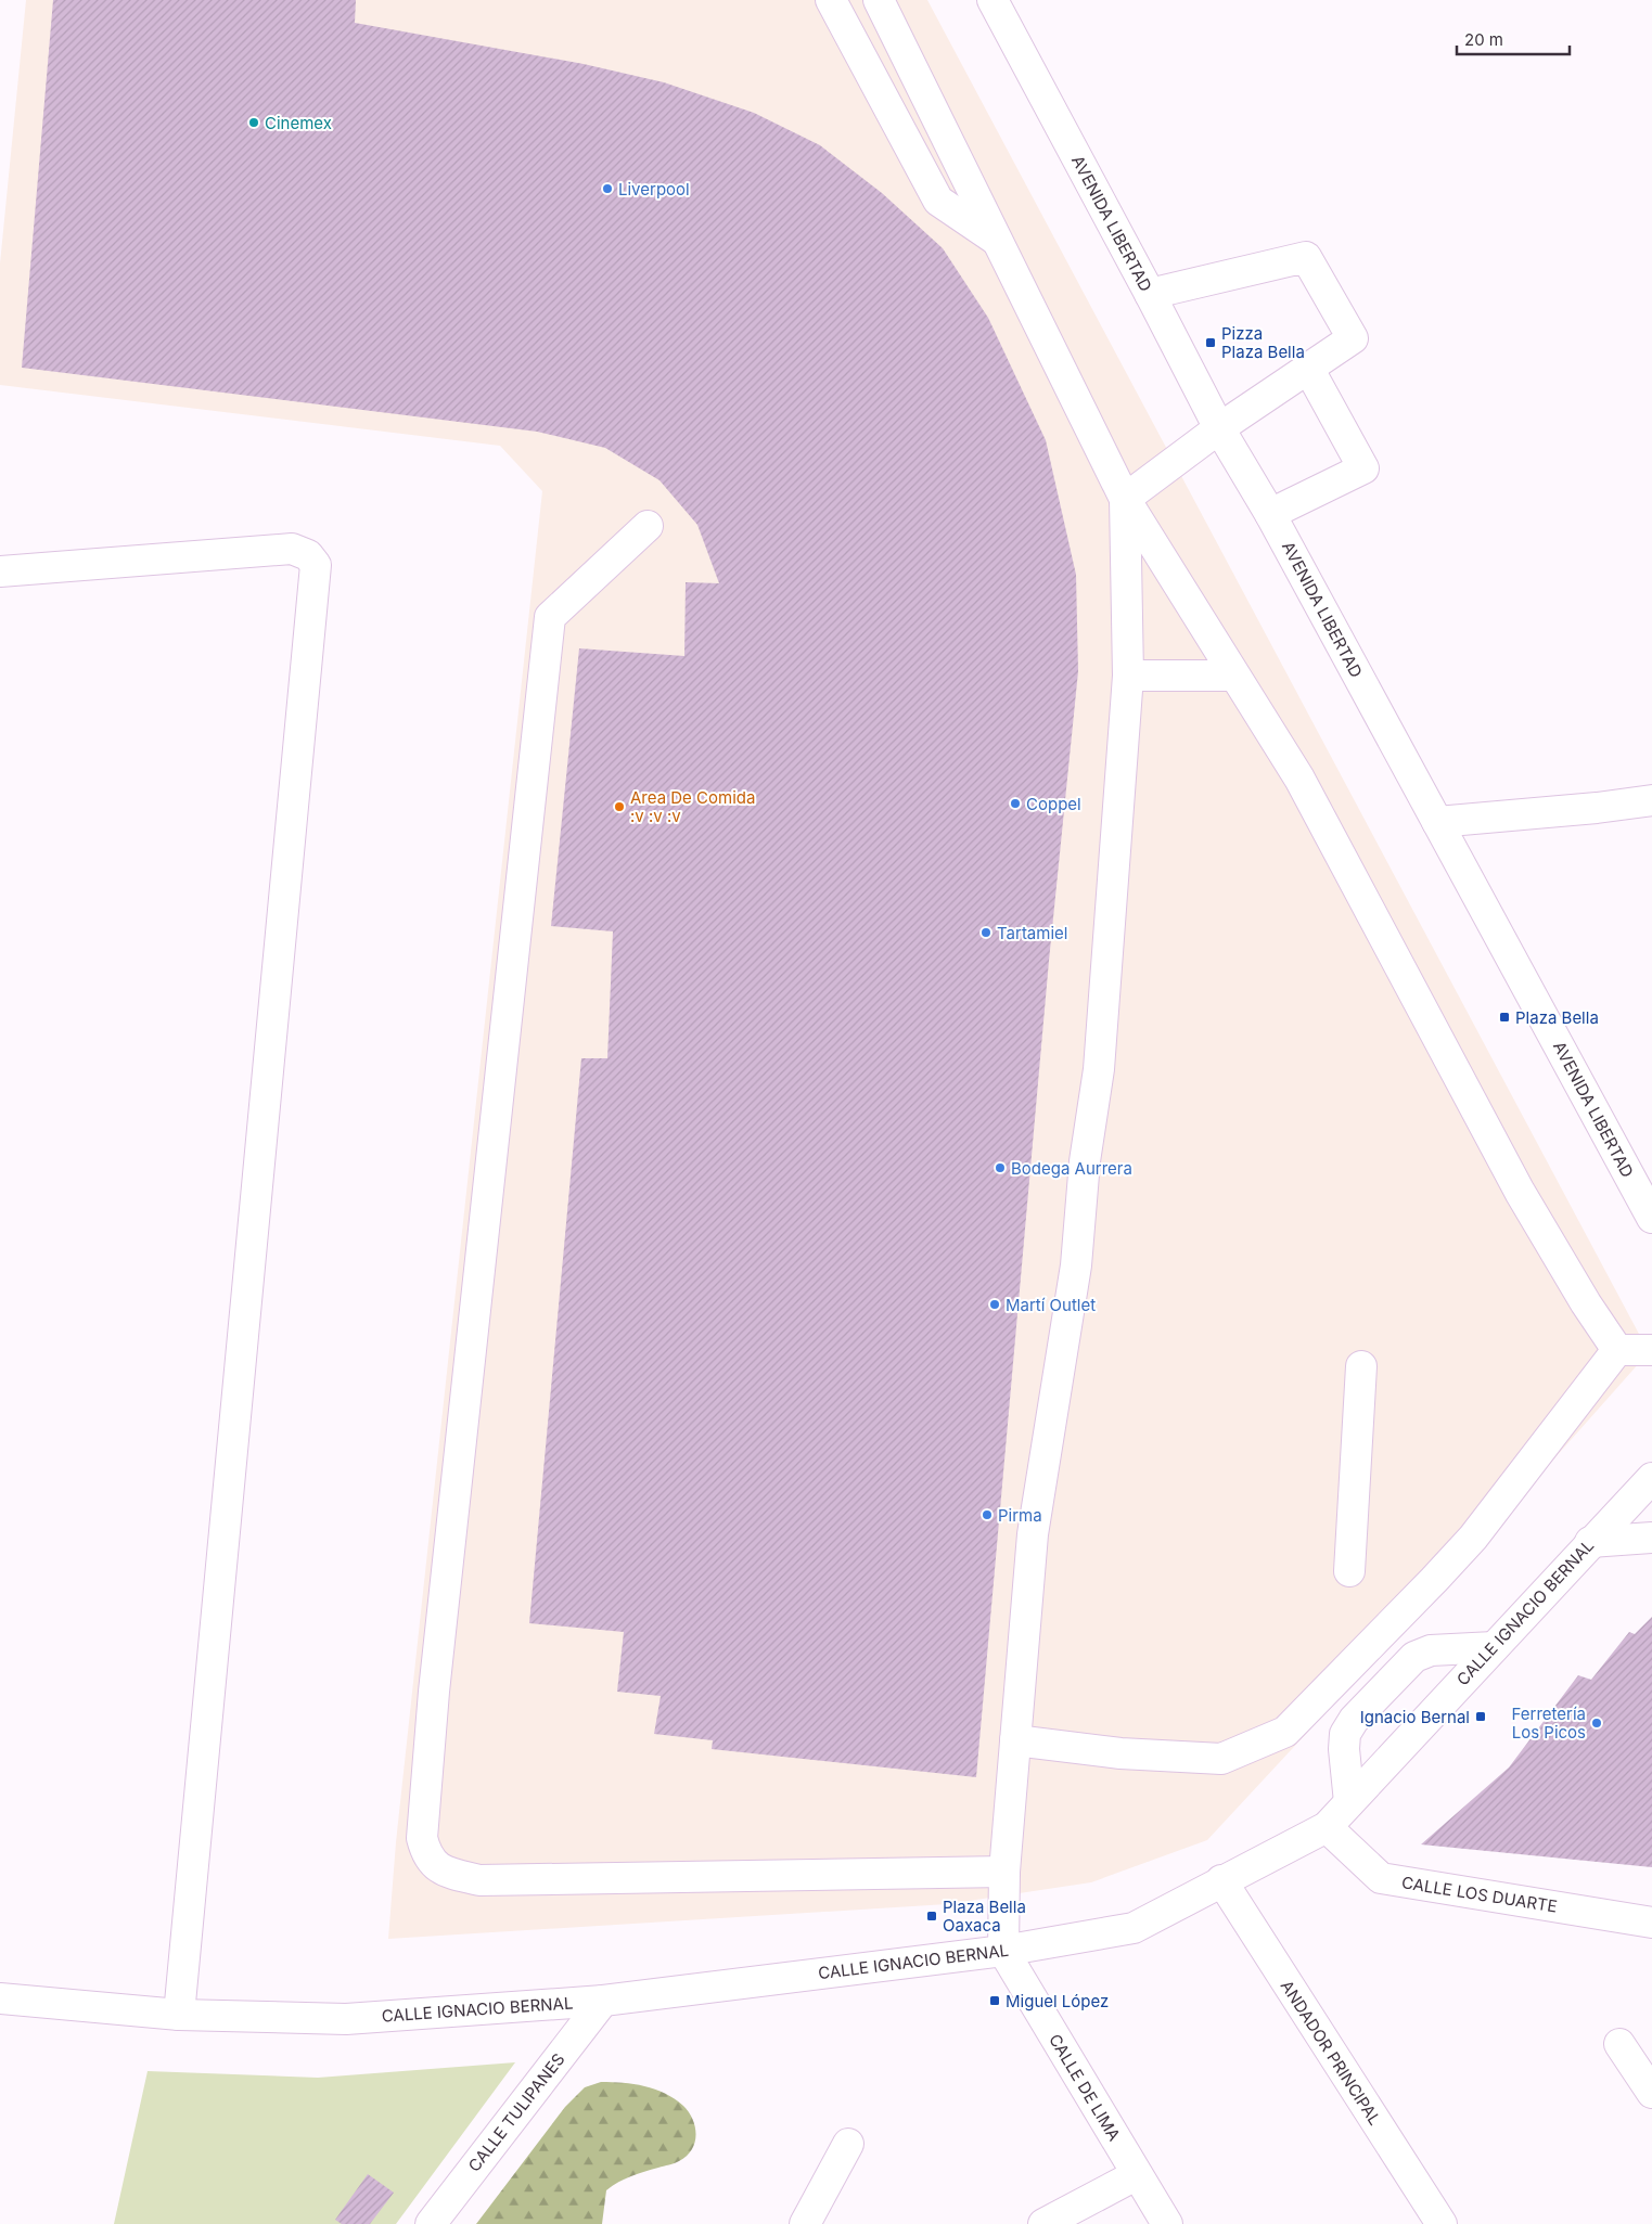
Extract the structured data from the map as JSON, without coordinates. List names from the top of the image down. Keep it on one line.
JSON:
{"streets":{"main road":["AVENIDA LIBERTAD","CALLE IGNACIO BERNAL","CALLE LOS DUARTE","ANDADOR PRINCIPAL","CALLE DE LIMA","CALLE TULIPANES"]},"crossings":[["CALLE IGNACIO BERNAL","CALLE LOS DUARTE"],["CALLE IGNACIO BERNAL","ANDADOR PRINCIPAL"],["CALLE IGNACIO BERNAL","CALLE DE LIMA"],["CALLE IGNACIO BERNAL","CALLE TULIPANES"]],"places":{"other":["Cinemex","Liverpool","Coppel","Area De Comida :v :v :v","Tartamiel","Bodega Aurrera","Martí Outlet","Pirma","Ferretería Los Picos"],"transit":["Pizza Plaza Bella","Plaza Bella","Ignacio Bernal","Plaza Bella Oaxaca","Miguel López"]},"scale_bar":"20 m"}
